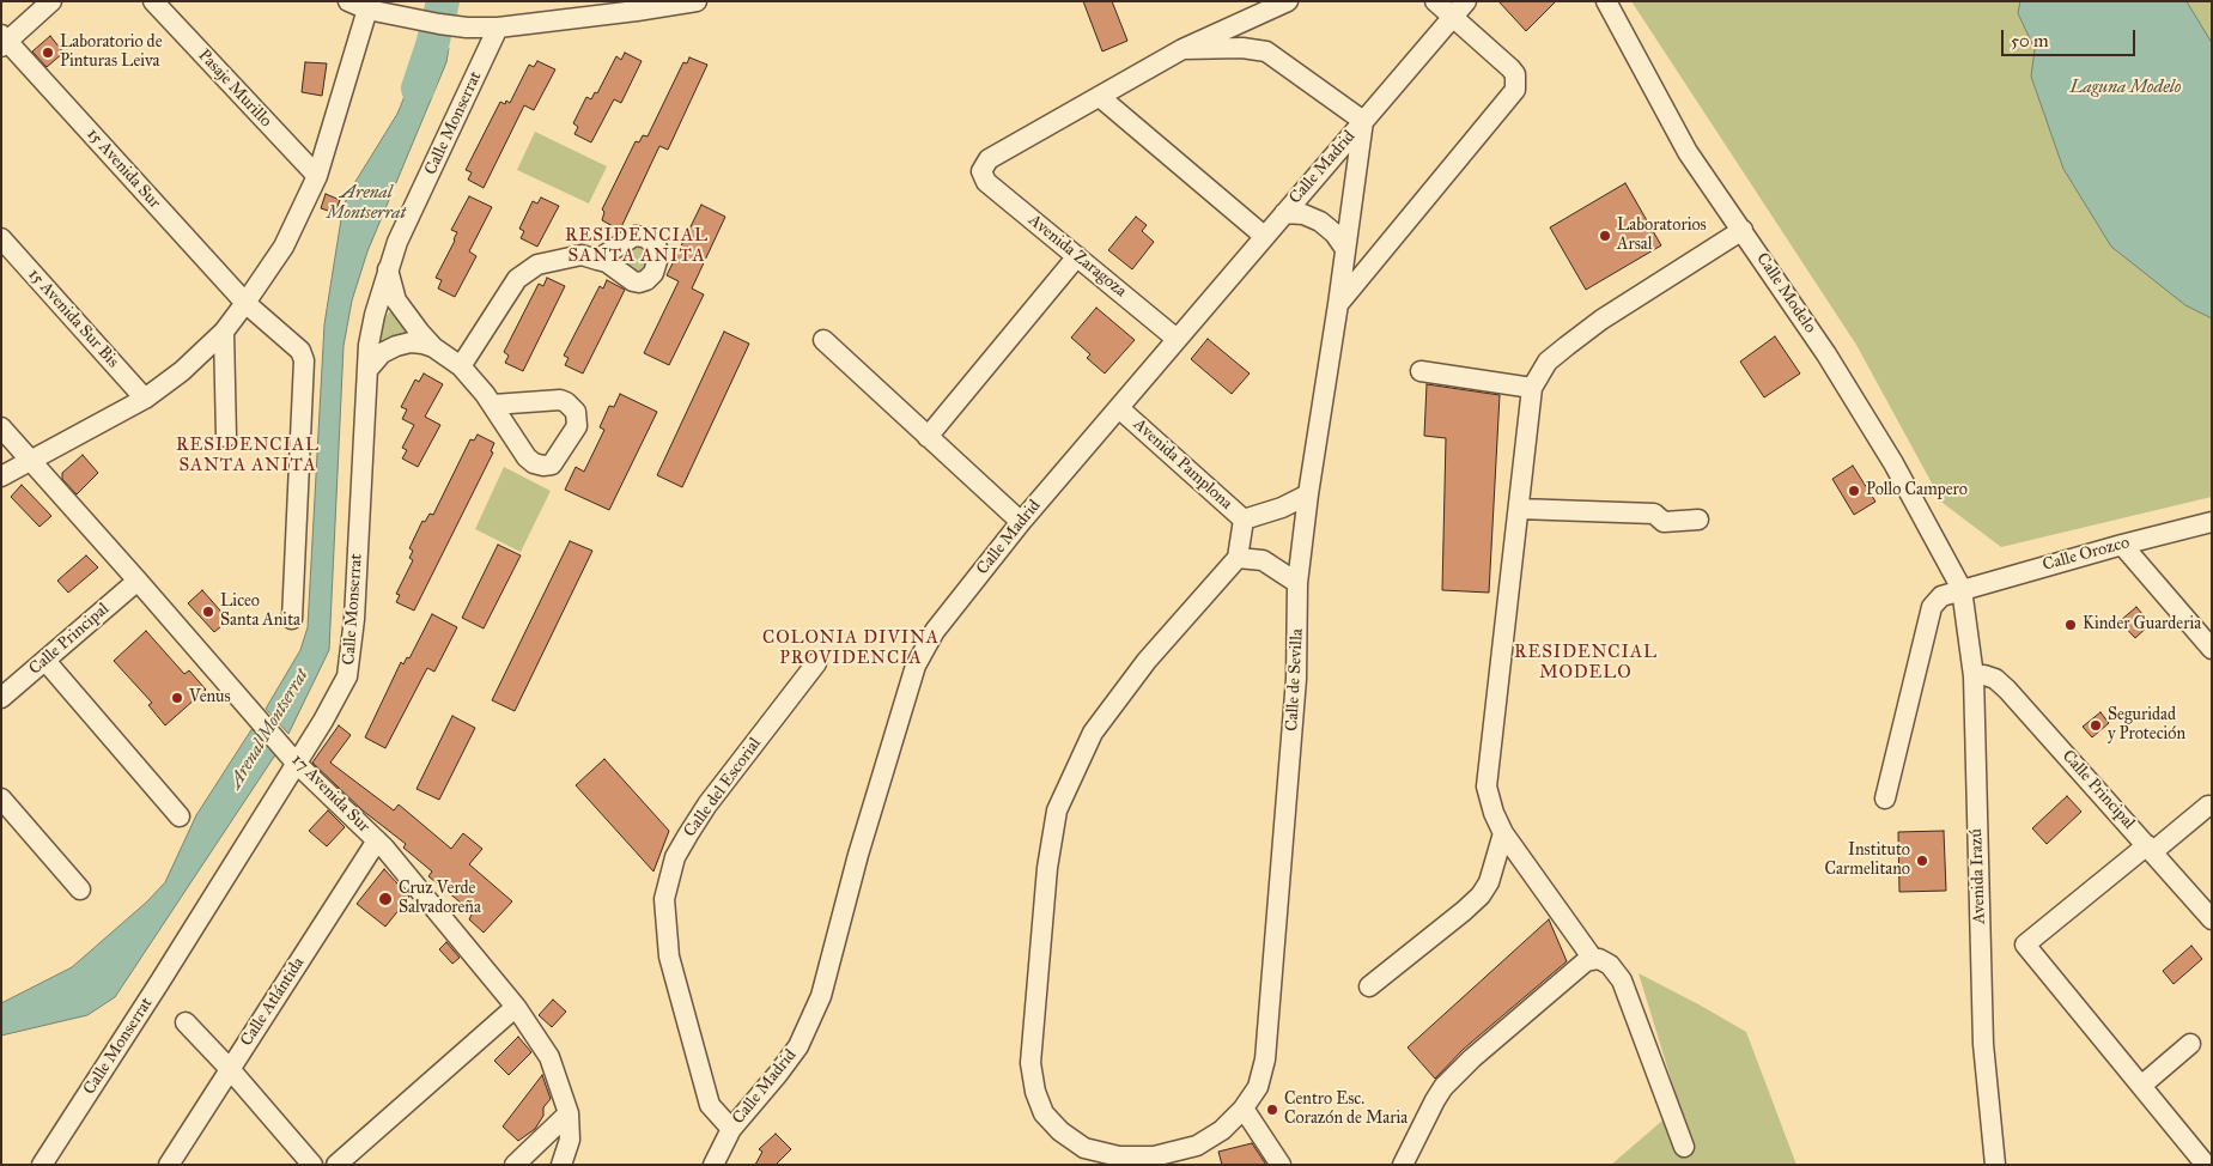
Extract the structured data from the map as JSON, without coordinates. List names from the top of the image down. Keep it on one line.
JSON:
{"streets":{"street":["Pasaje Murillo","Calle Monserrat","Calle Madrid","15 Avenida Sur","Avenida Zaragoza","Calle Modelo","15 Avenida Sur Bis","Avenida Pamplona","Calle Orozco","Calle Principal","Calle de Sevilla","Calle del Escorial","17 Avenida Sur","Avenida Irazú","Calle Atlántida"]},"crossings":[["Calle Monserrat","17 Avenida Sur"],["Calle Madrid","Avenida Zaragoza"],["Calle Madrid","Avenida Pamplona"],["Calle Madrid","Calle de Sevilla"],["Calle Madrid","Calle del Escorial"],["Calle Modelo","Calle Orozco"],["Calle Modelo","Avenida Irazú"],["Avenida Pamplona","Calle de Sevilla"],["Calle Orozco","Avenida Irazú"],["Calle Principal","17 Avenida Sur"],["Calle Principal","Avenida Irazú"],["17 Avenida Sur","Calle Atlántida"]],"districts":["RESIDENCIAL SANTA ANITA","RESIDENCIAL SANTA ANITA","COLONIA DIVINA PROVIDENCIA","RESIDENCIAL MODELO"],"water":["Laguna Modelo","Arenal Montserrat"],"places":["Laboratorio de Pinturas Leiva","Laboratorios Arsal","Pollo Campero","Liceo Santa Anita","Kinder Guarderia","Venus","Seguridad y Proteción","Instituto Carmelitano","Cruz Verde Salvadoreña","Centro Esc. Corazón de Maria"],"scale_bar":"50 m"}
